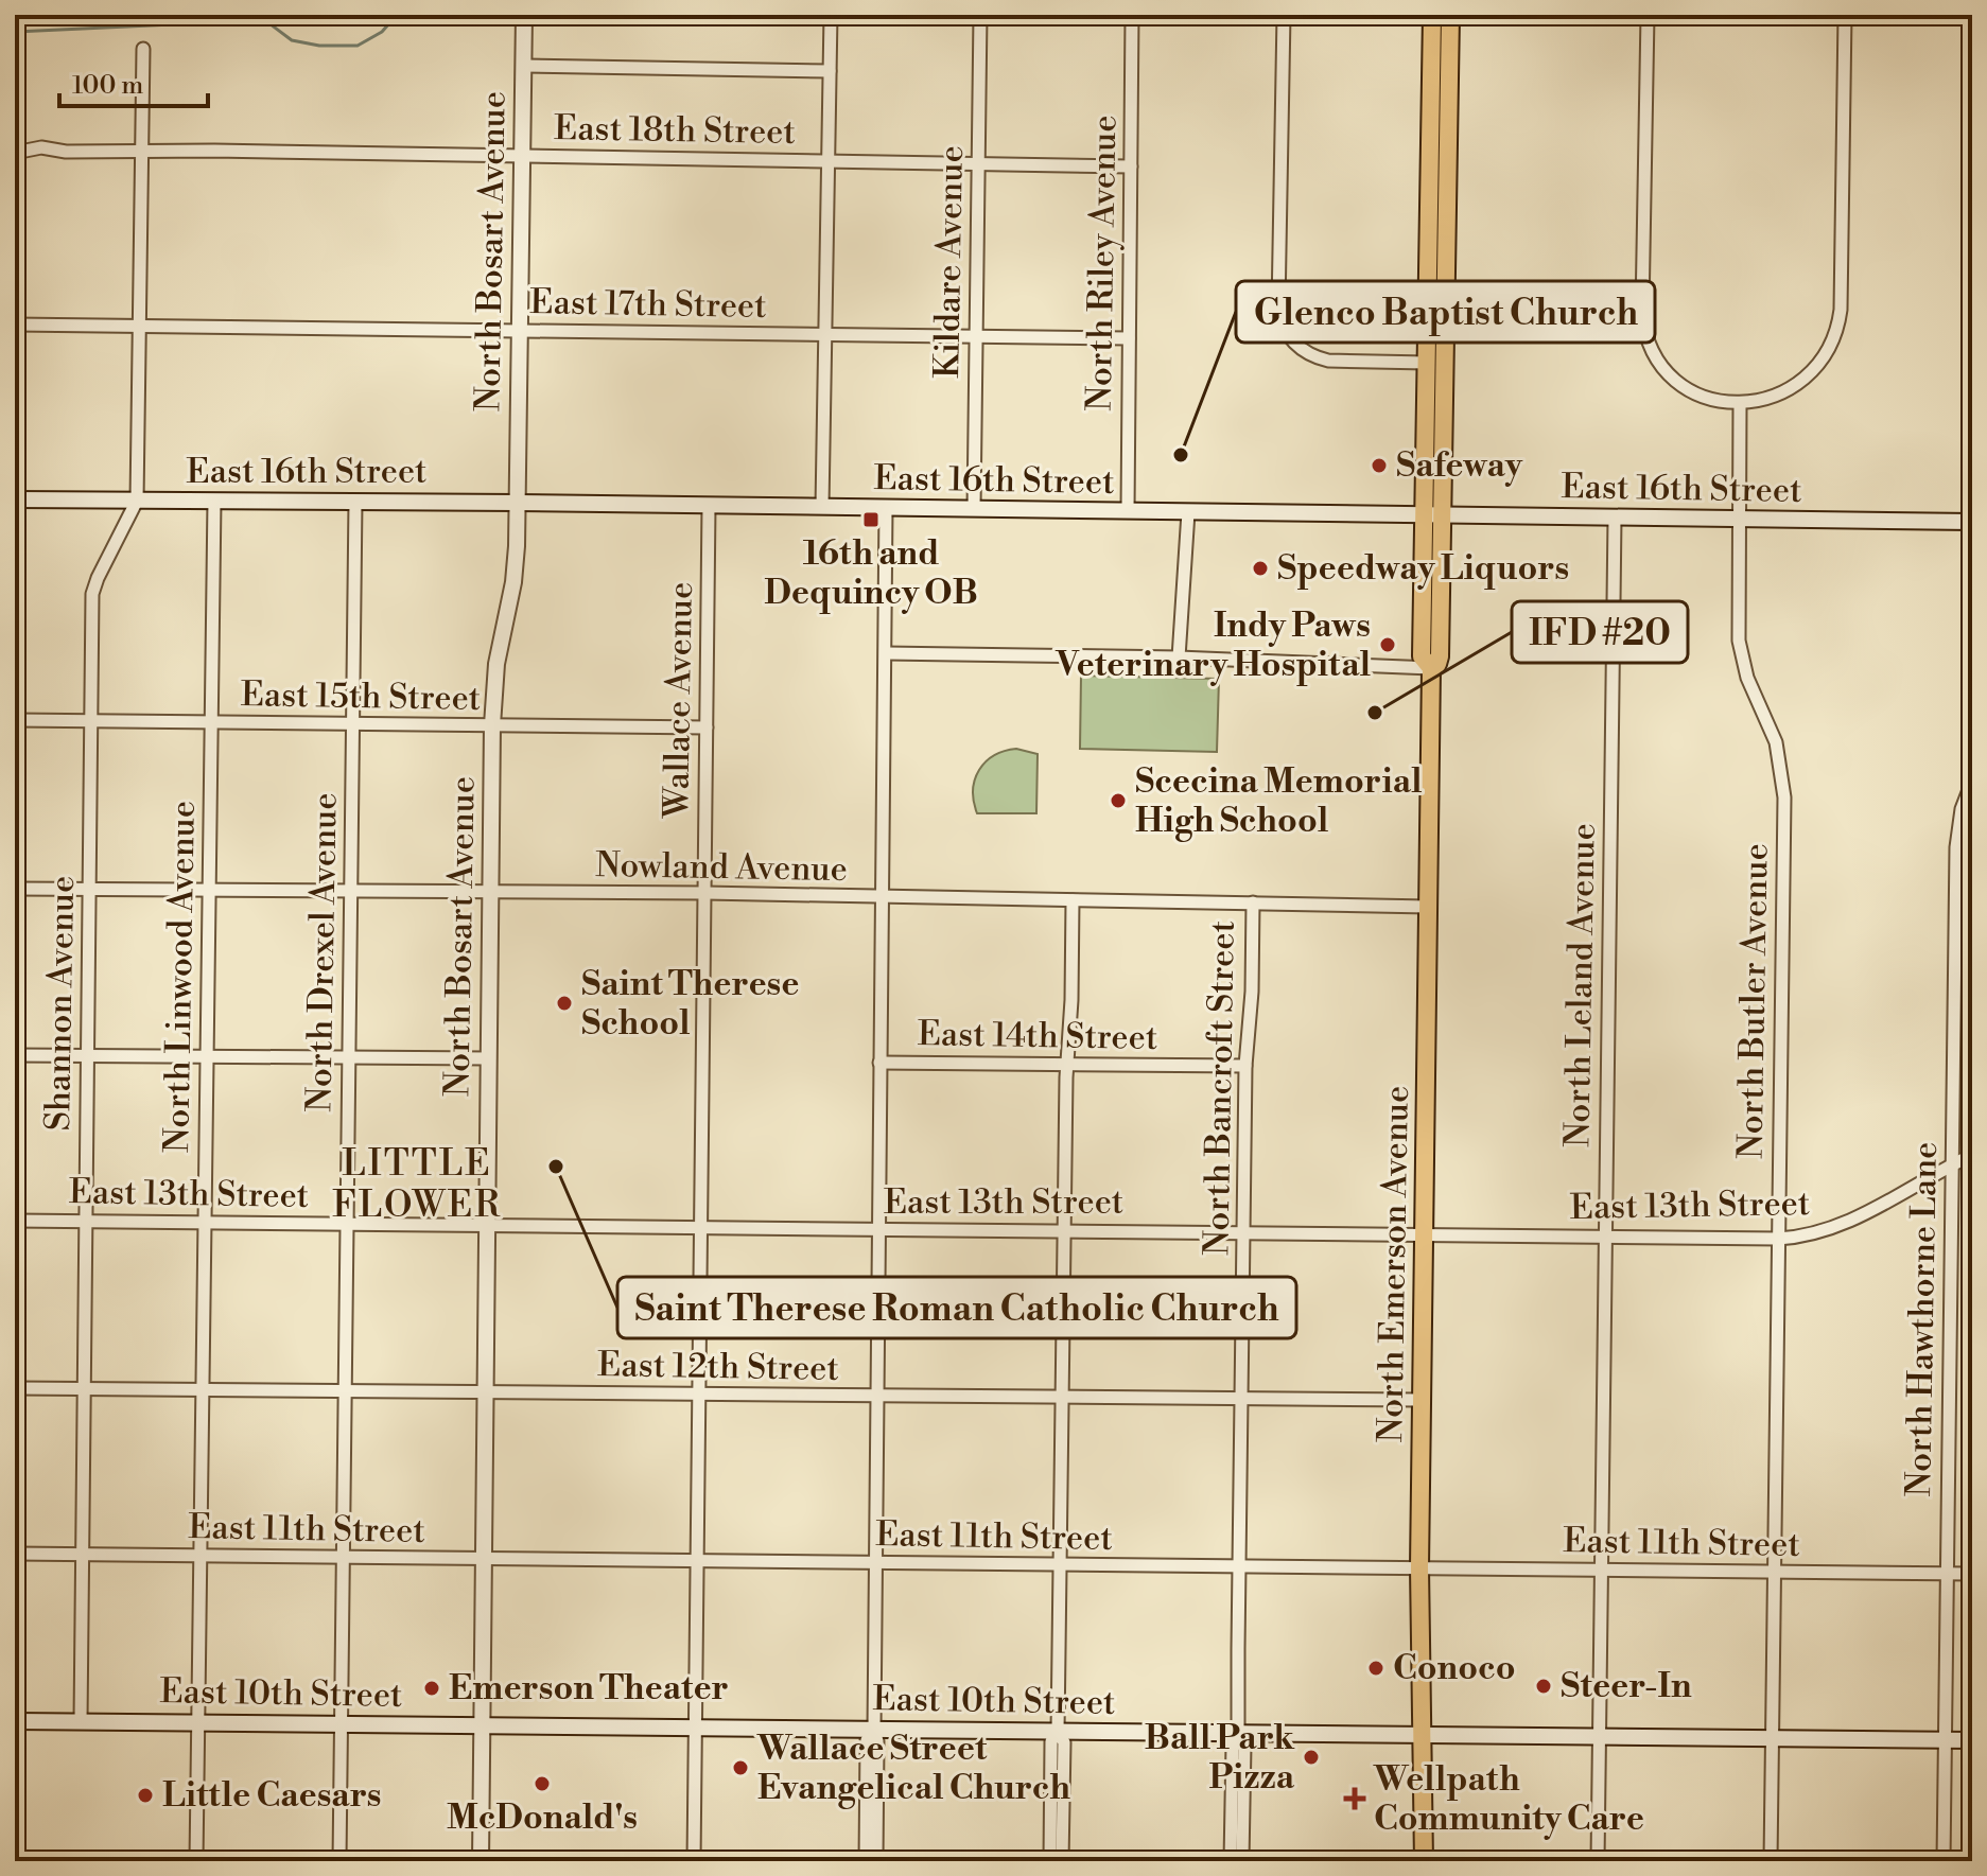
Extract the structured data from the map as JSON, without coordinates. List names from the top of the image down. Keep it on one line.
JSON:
{"streets":{"main road":["North Bosart Avenue","East 16th Street","North Emerson Avenue","East 10th Street"],"street":["East 18th Street","Kildare Avenue","North Riley Avenue","East 17th Street","East 15th Street","Wallace Avenue","Nowland Avenue","North Drexel Avenue","North Linwood Avenue","North Leland Avenue","North Butler Avenue","Shannon Avenue","East 14th Street","North Bancroft Street","East 13th Street","North Hawthorne Lane","East 12th Street","East 11th Street"]},"crossings":[["East 18th Street","North Bosart Avenue"],["East 18th Street","Kildare Avenue"],["East 18th Street","North Riley Avenue"],["North Bosart Avenue","East 17th Street"],["North Bosart Avenue","East 16th Street"],["North Bosart Avenue","East 15th Street"],["North Bosart Avenue","Nowland Avenue"],["North Bosart Avenue","East 13th Street"],["North Bosart Avenue","East 12th Street"],["North Bosart Avenue","East 11th Street"],["North Bosart Avenue","East 10th Street"],["Kildare Avenue","East 17th Street"],["Kildare Avenue","East 16th Street"],["North Riley Avenue","East 17th Street"],["North Riley Avenue","East 16th Street"],["East 16th Street","Wallace Avenue"],["East 16th Street","North Drexel Avenue"],["East 16th Street","North Linwood Avenue"],["East 16th Street","North Leland Avenue"],["East 16th Street","North Butler Avenue"],["East 16th Street","Shannon Avenue"],["East 16th Street","North Emerson Avenue"],["East 15th Street","Wallace Avenue"],["East 15th Street","North Drexel Avenue"],["East 15th Street","North Linwood Avenue"],["East 15th Street","Shannon Avenue"],["Wallace Avenue","Nowland Avenue"],["Wallace Avenue","East 13th Street"],["Wallace Avenue","East 12th Street"],["Wallace Avenue","East 11th Street"],["Wallace Avenue","East 10th Street"],["Nowland Avenue","North Drexel Avenue"],["Nowland Avenue","North Linwood Avenue"],["Nowland Avenue","Shannon Avenue"],["Nowland Avenue","North Bancroft Street"],["Nowland Avenue","North Emerson Avenue"],["North Drexel Avenue","East 13th Street"],["North Drexel Avenue","East 12th Street"],["North Drexel Avenue","East 11th Street"],["North Drexel Avenue","East 10th Street"],["North Linwood Avenue","East 13th Street"],["North Linwood Avenue","East 12th Street"],["North Linwood Avenue","East 11th Street"],["North Linwood Avenue","East 10th Street"],["North Leland Avenue","East 13th Street"],["North Leland Avenue","East 11th Street"],["North Leland Avenue","East 10th Street"],["North Butler Avenue","East 13th Street"],["North Butler Avenue","East 11th Street"],["North Butler Avenue","East 10th Street"],["Shannon Avenue","East 13th Street"],["Shannon Avenue","East 12th Street"],["Shannon Avenue","East 11th Street"],["Shannon Avenue","East 10th Street"],["East 14th Street","North Bancroft Street"],["North Bancroft Street","East 13th Street"],["North Bancroft Street","East 12th Street"],["North Bancroft Street","East 11th Street"],["North Bancroft Street","East 10th Street"],["East 13th Street","North Emerson Avenue"],["East 13th Street","North Hawthorne Lane"],["North Emerson Avenue","East 12th Street"],["North Emerson Avenue","East 11th Street"],["North Emerson Avenue","East 10th Street"],["North Hawthorne Lane","East 11th Street"],["North Hawthorne Lane","East 10th Street"]],"districts":["LITTLE FLOWER"],"places":{"other":["Glenco Baptist Church","Safeway","Speedway Liquors","Indy Paws Veterinary Hospital","IFD #20","Scecina Memorial High School","Saint Therese School","Saint Therese Roman Catholic Church","Conoco","Steer-In","Emerson Theater","Ball Park Pizza","Wallace Street Evangelical Church","McDonald's","Little Caesars"],"transit":["16th and Dequincy OB"],"health":["Wellpath Community Care"]},"scale_bar":"100 m"}
